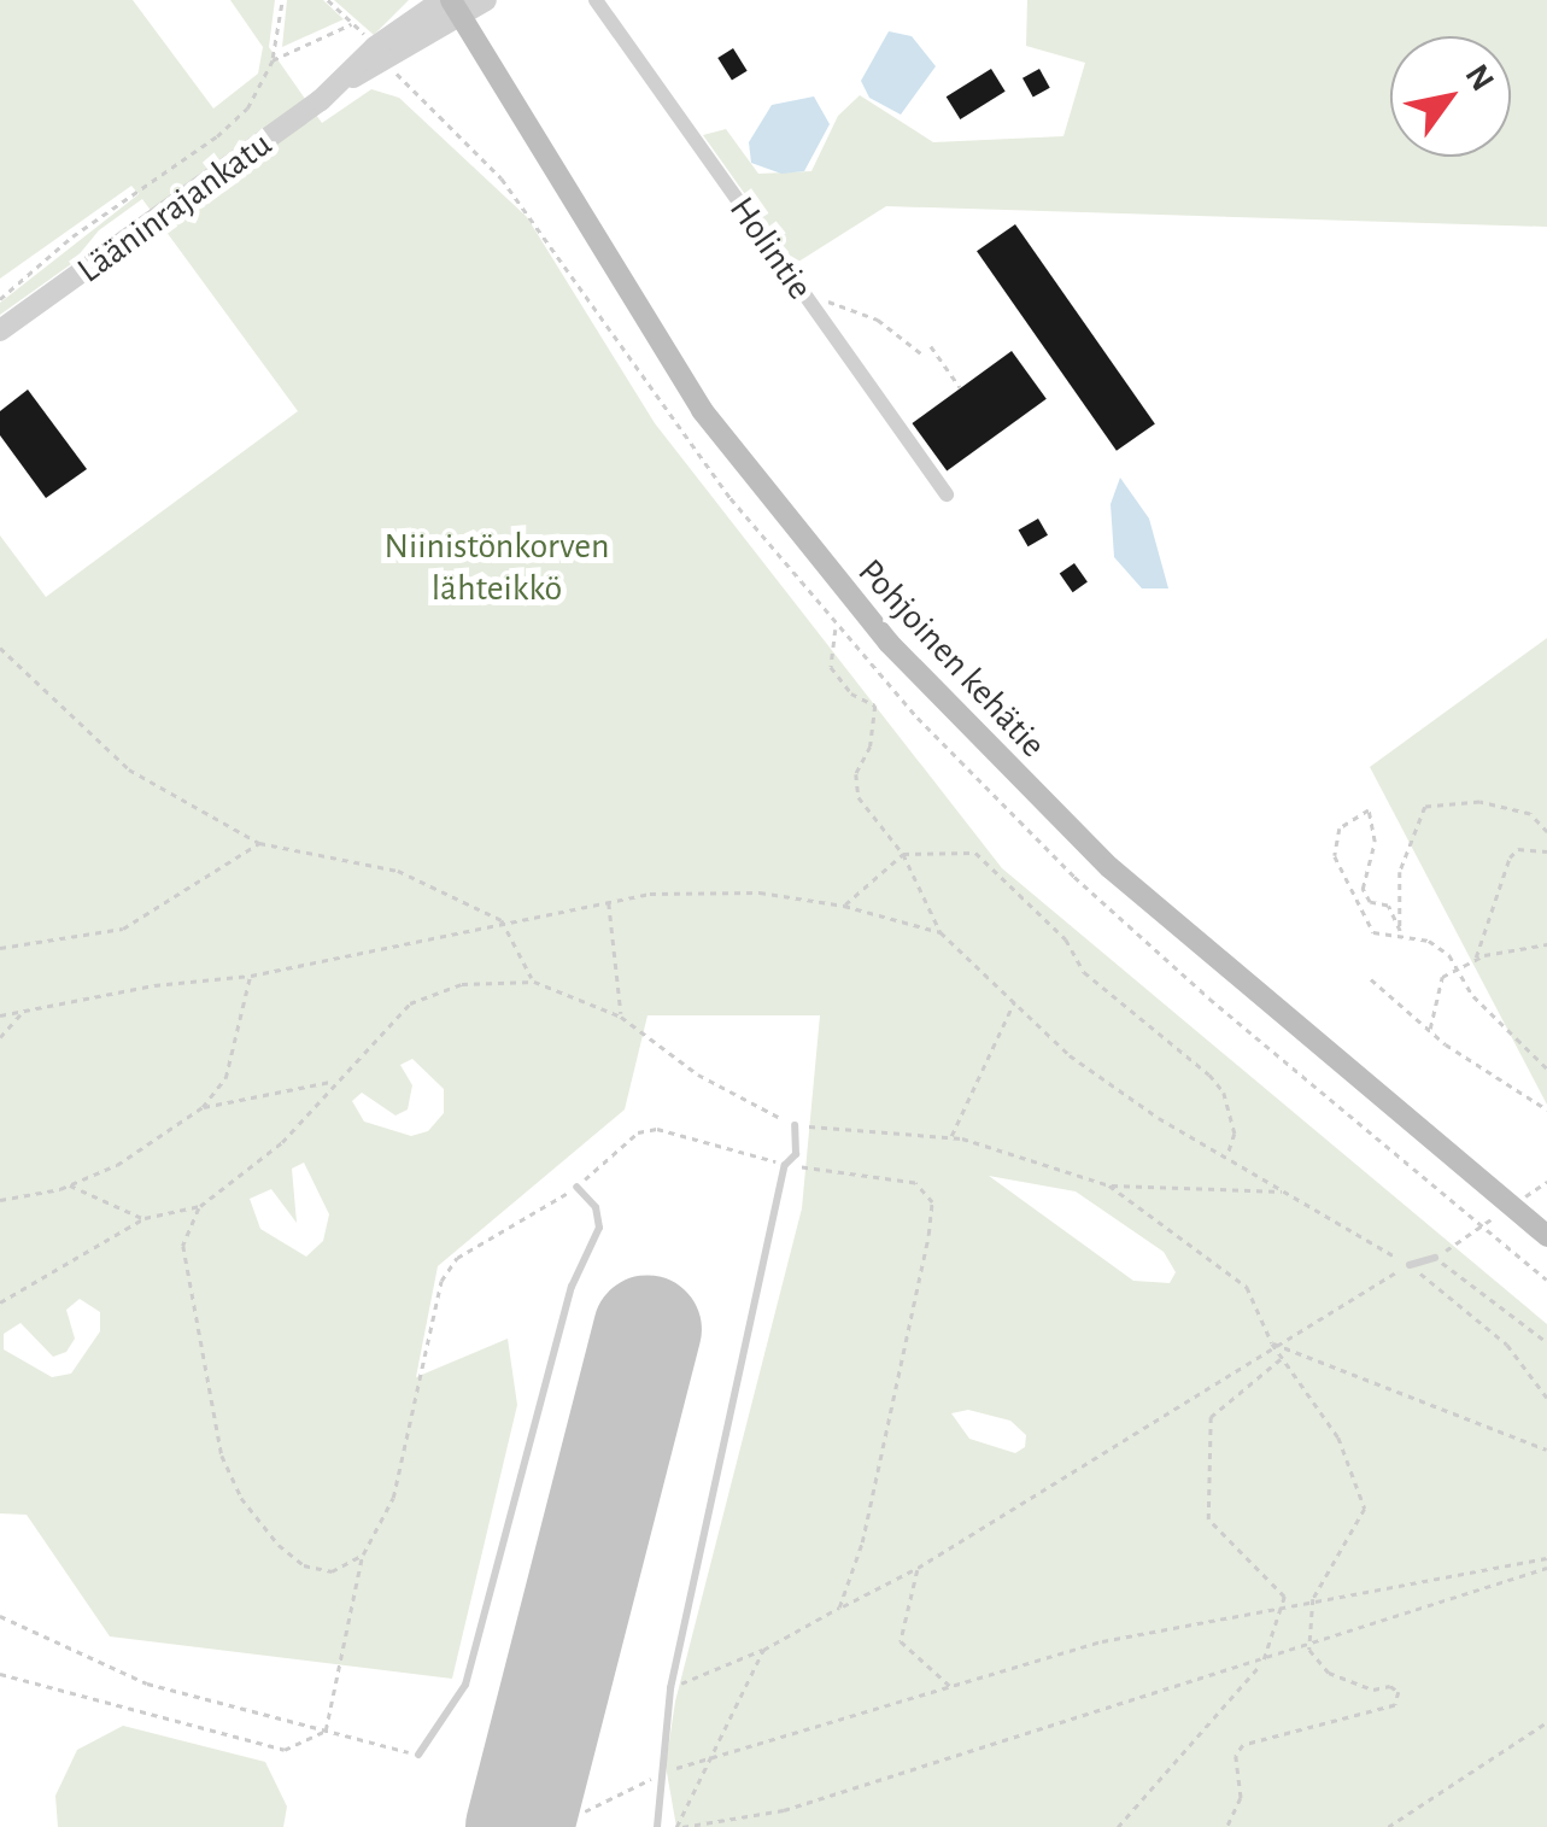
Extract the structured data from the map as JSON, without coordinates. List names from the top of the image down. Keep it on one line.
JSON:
{"streets":{"main road":["Pohjoinen kehätie"],"street":["Lääninrajankatu","Holintie"]},"crossings":[["Lääninrajankatu","Pohjoinen kehätie"]],"parks":["Niinistönkorven lähteikkö"],"north":"top right"}
